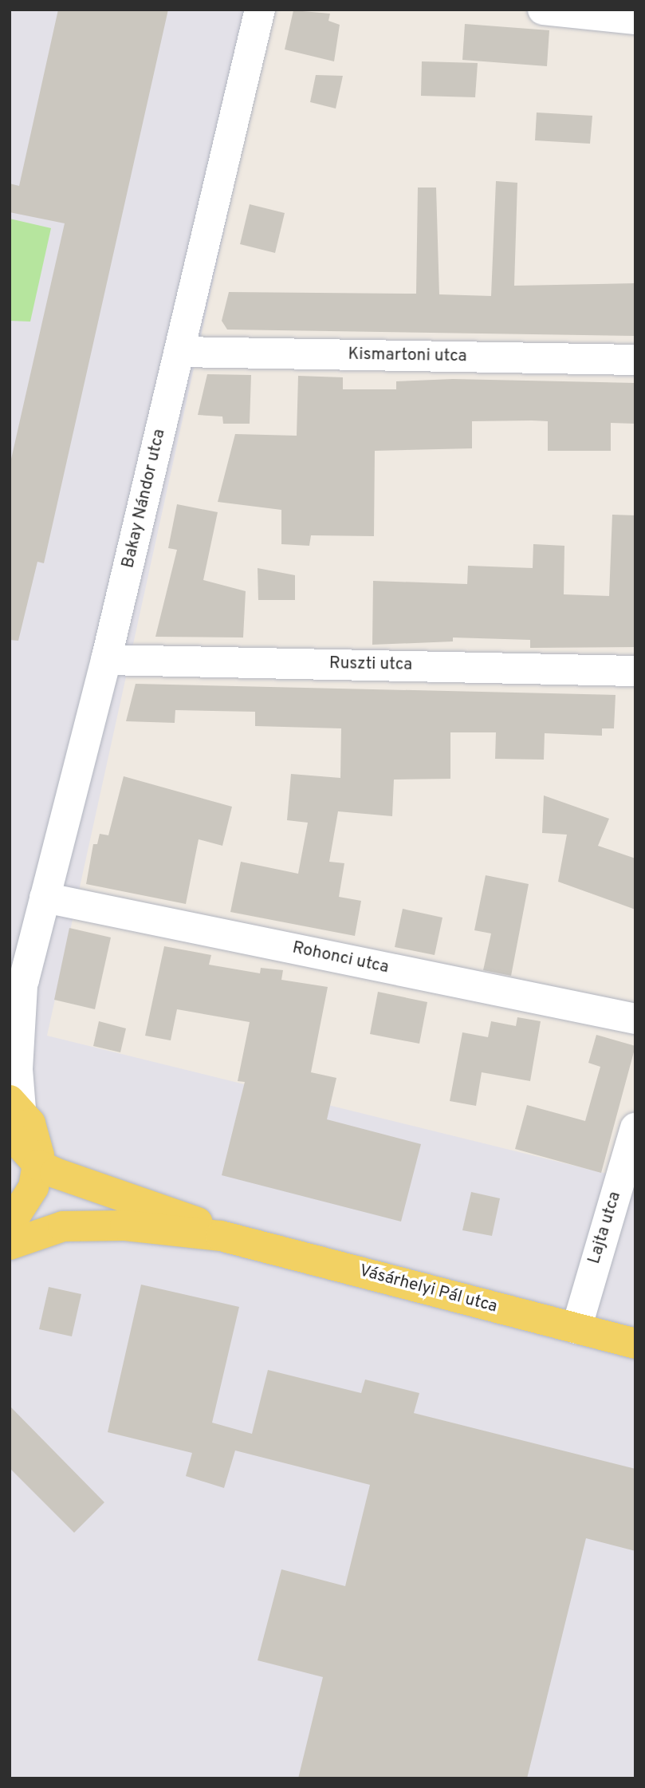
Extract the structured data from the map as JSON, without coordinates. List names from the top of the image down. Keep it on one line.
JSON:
{"streets":{"main road":["Vásárhelyi Pál utca"],"street":["Kismartoni utca","Bakay Nándor utca","Ruszti utca","Rohonci utca","Lajta utca"]},"crossings":[["Kismartoni utca","Bakay Nándor utca"],["Bakay Nándor utca","Ruszti utca"],["Bakay Nándor utca","Rohonci utca"],["Lajta utca","Vásárhelyi Pál utca"]]}
